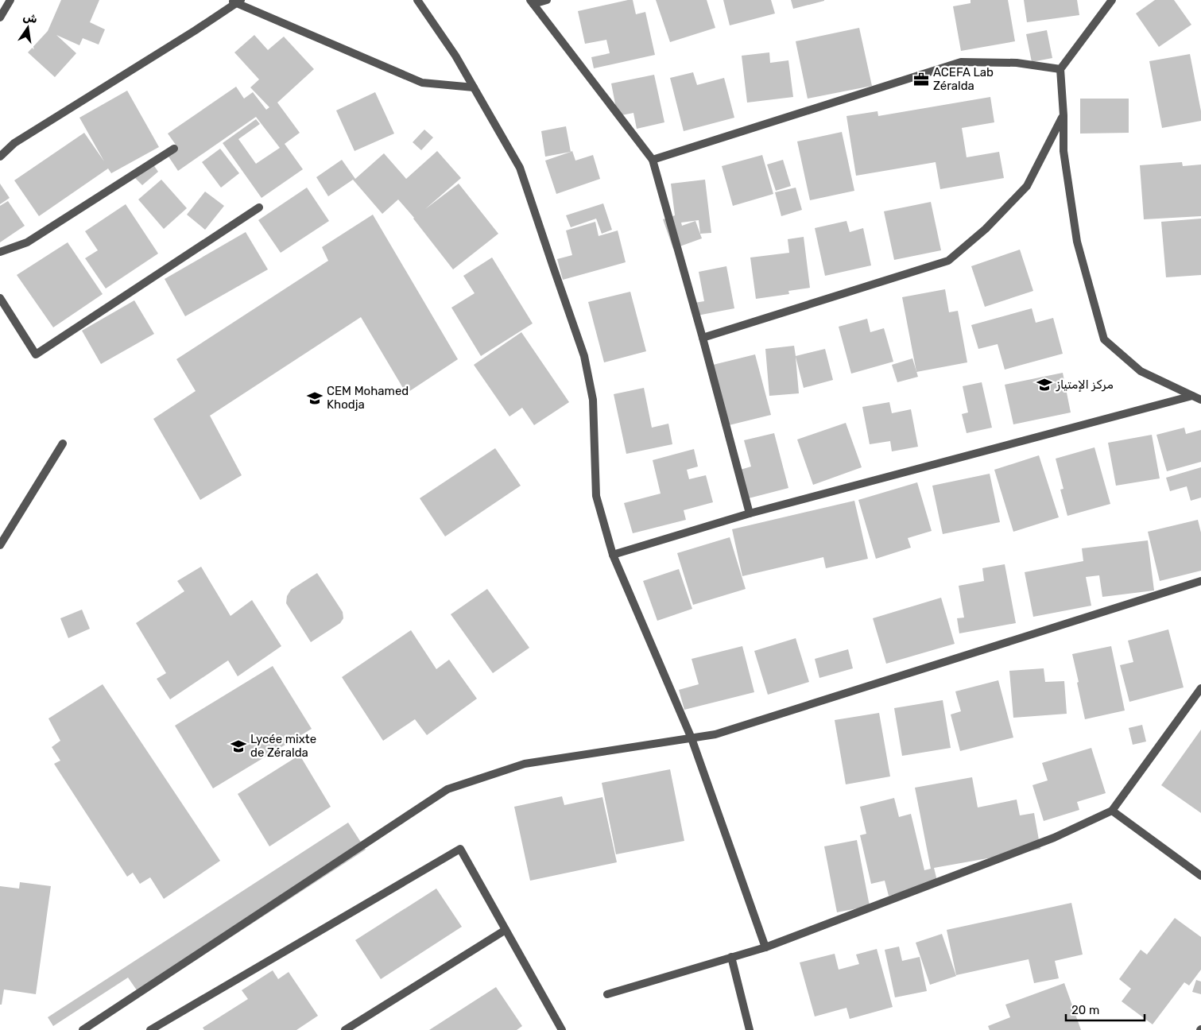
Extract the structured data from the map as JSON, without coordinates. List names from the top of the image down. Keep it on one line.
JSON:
{"places":{"office":["ACEFA Lab Zéralda"],"school or university":["مركز الإمتياز","CEM Mohamed Khodja","Lycée mixte de Zéralda"]},"scale_bar":"20 m","north":"top"}
